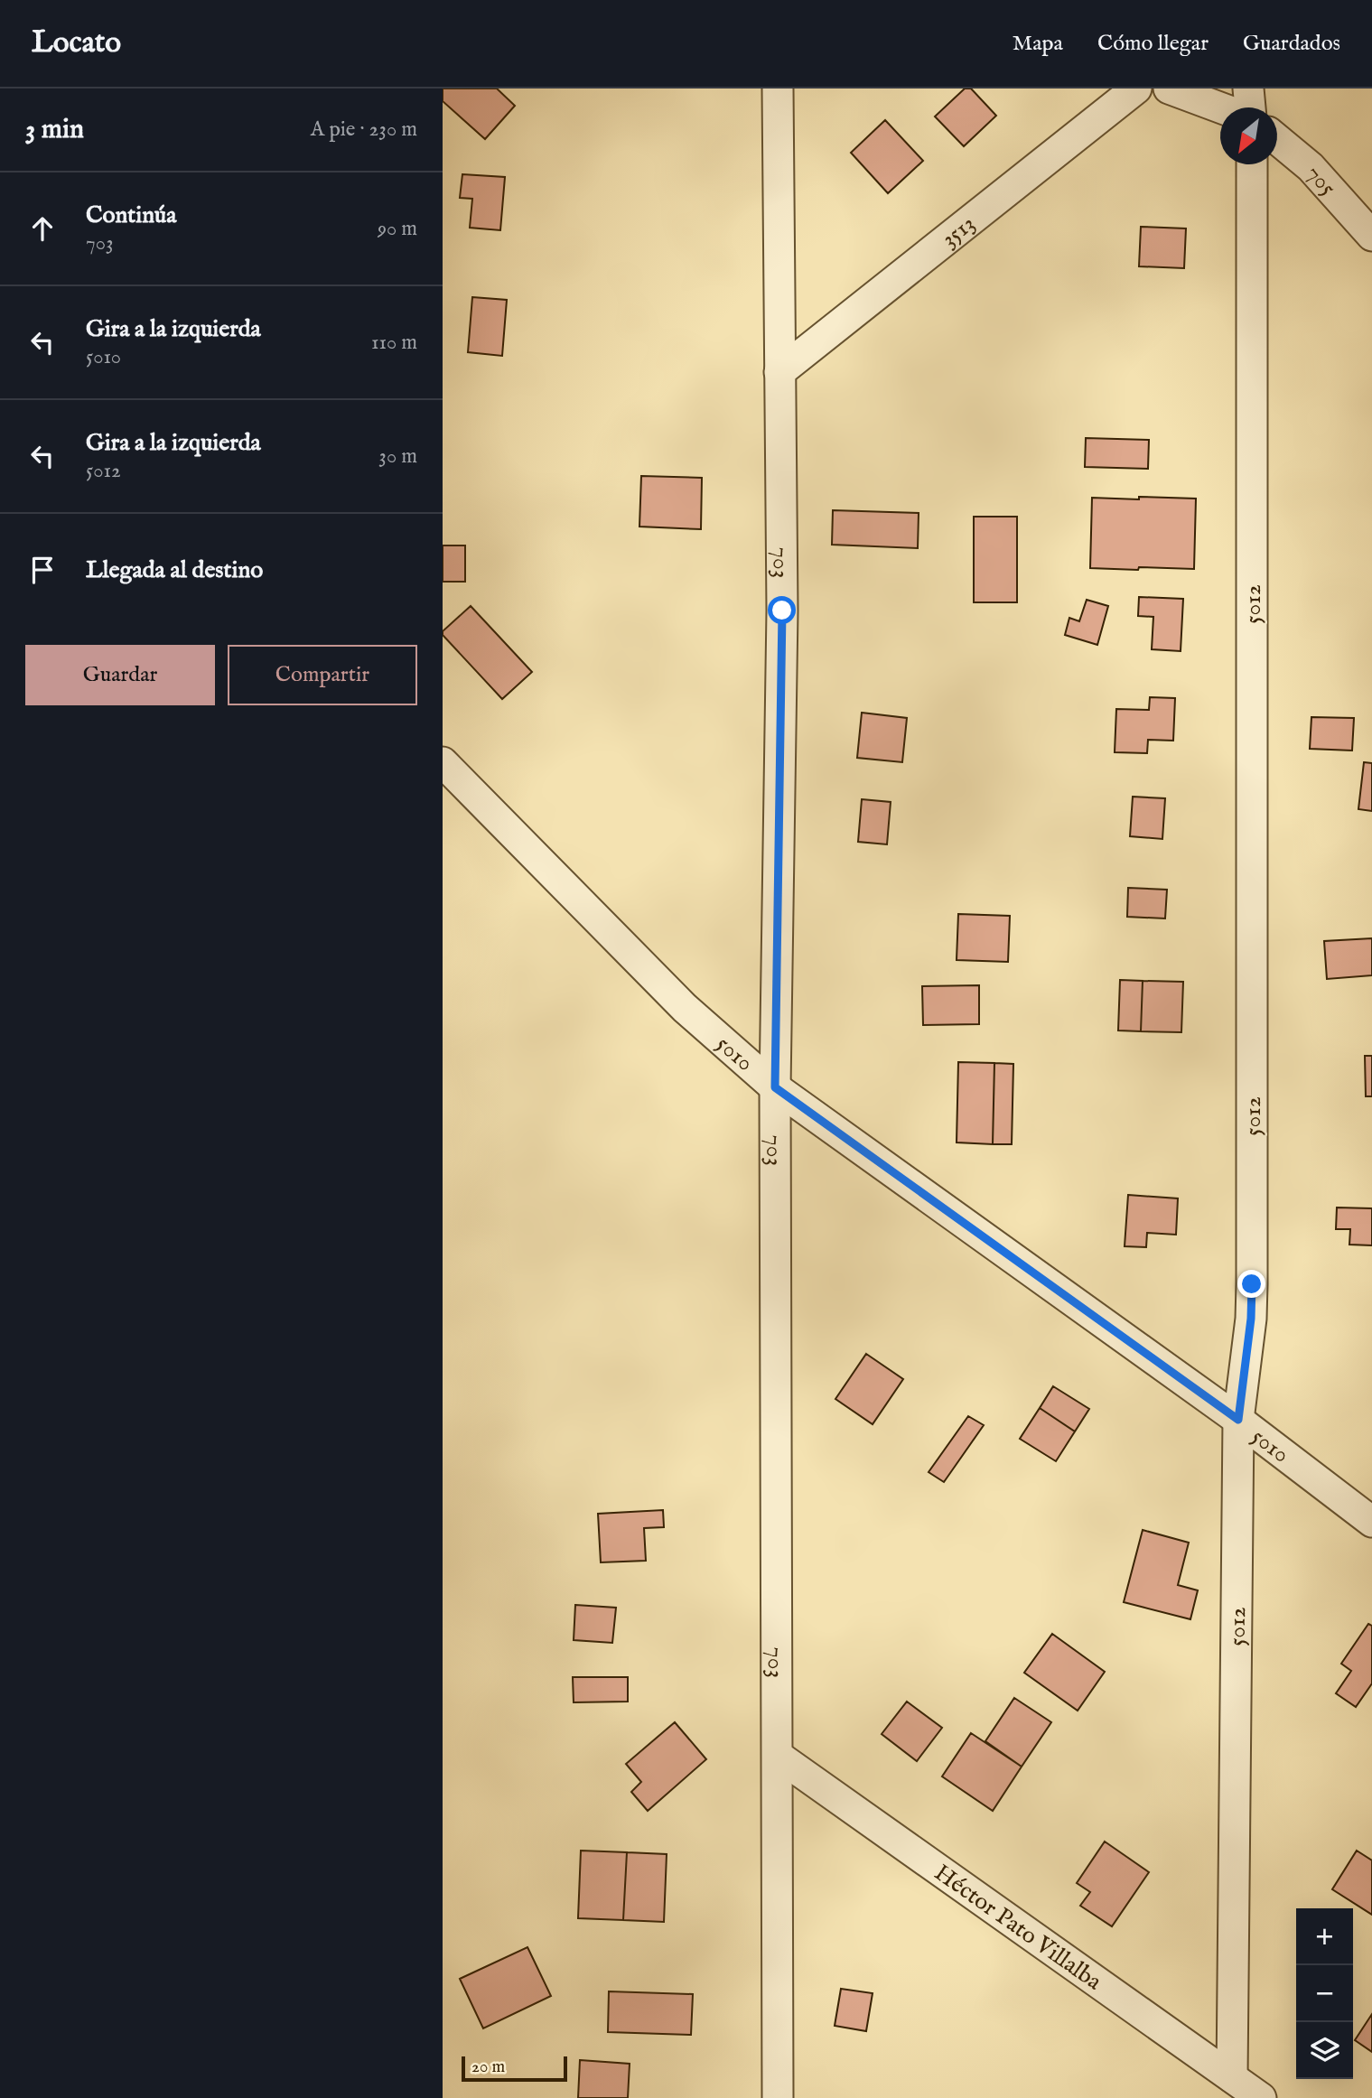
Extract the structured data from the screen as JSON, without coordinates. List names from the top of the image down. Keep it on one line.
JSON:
{"streets":{"street":["705","3513","703","5012","5010","Héctor Pato Villalba"]},"crossings":[["3513","703"],["703","5010"],["703","Héctor Pato Villalba"],["5012","5010"],["5012","Héctor Pato Villalba"]],"scale_bar":"20 m","north":"bottom left","page":{"header":"Locato","nav":["Mapa","Cómo llegar","Guardados"],"heading":["3 min","A pie · 230 m"],"list":[["Continúa","703","90 m"],["Gira a la izquierda","5010","110 m"],["Gira a la izquierda","5012","30 m"],"Llegada al destino"],"buttons":["Guardar","Compartir"],"map_buttons":["+","−"],"scale":"20 m"}}
